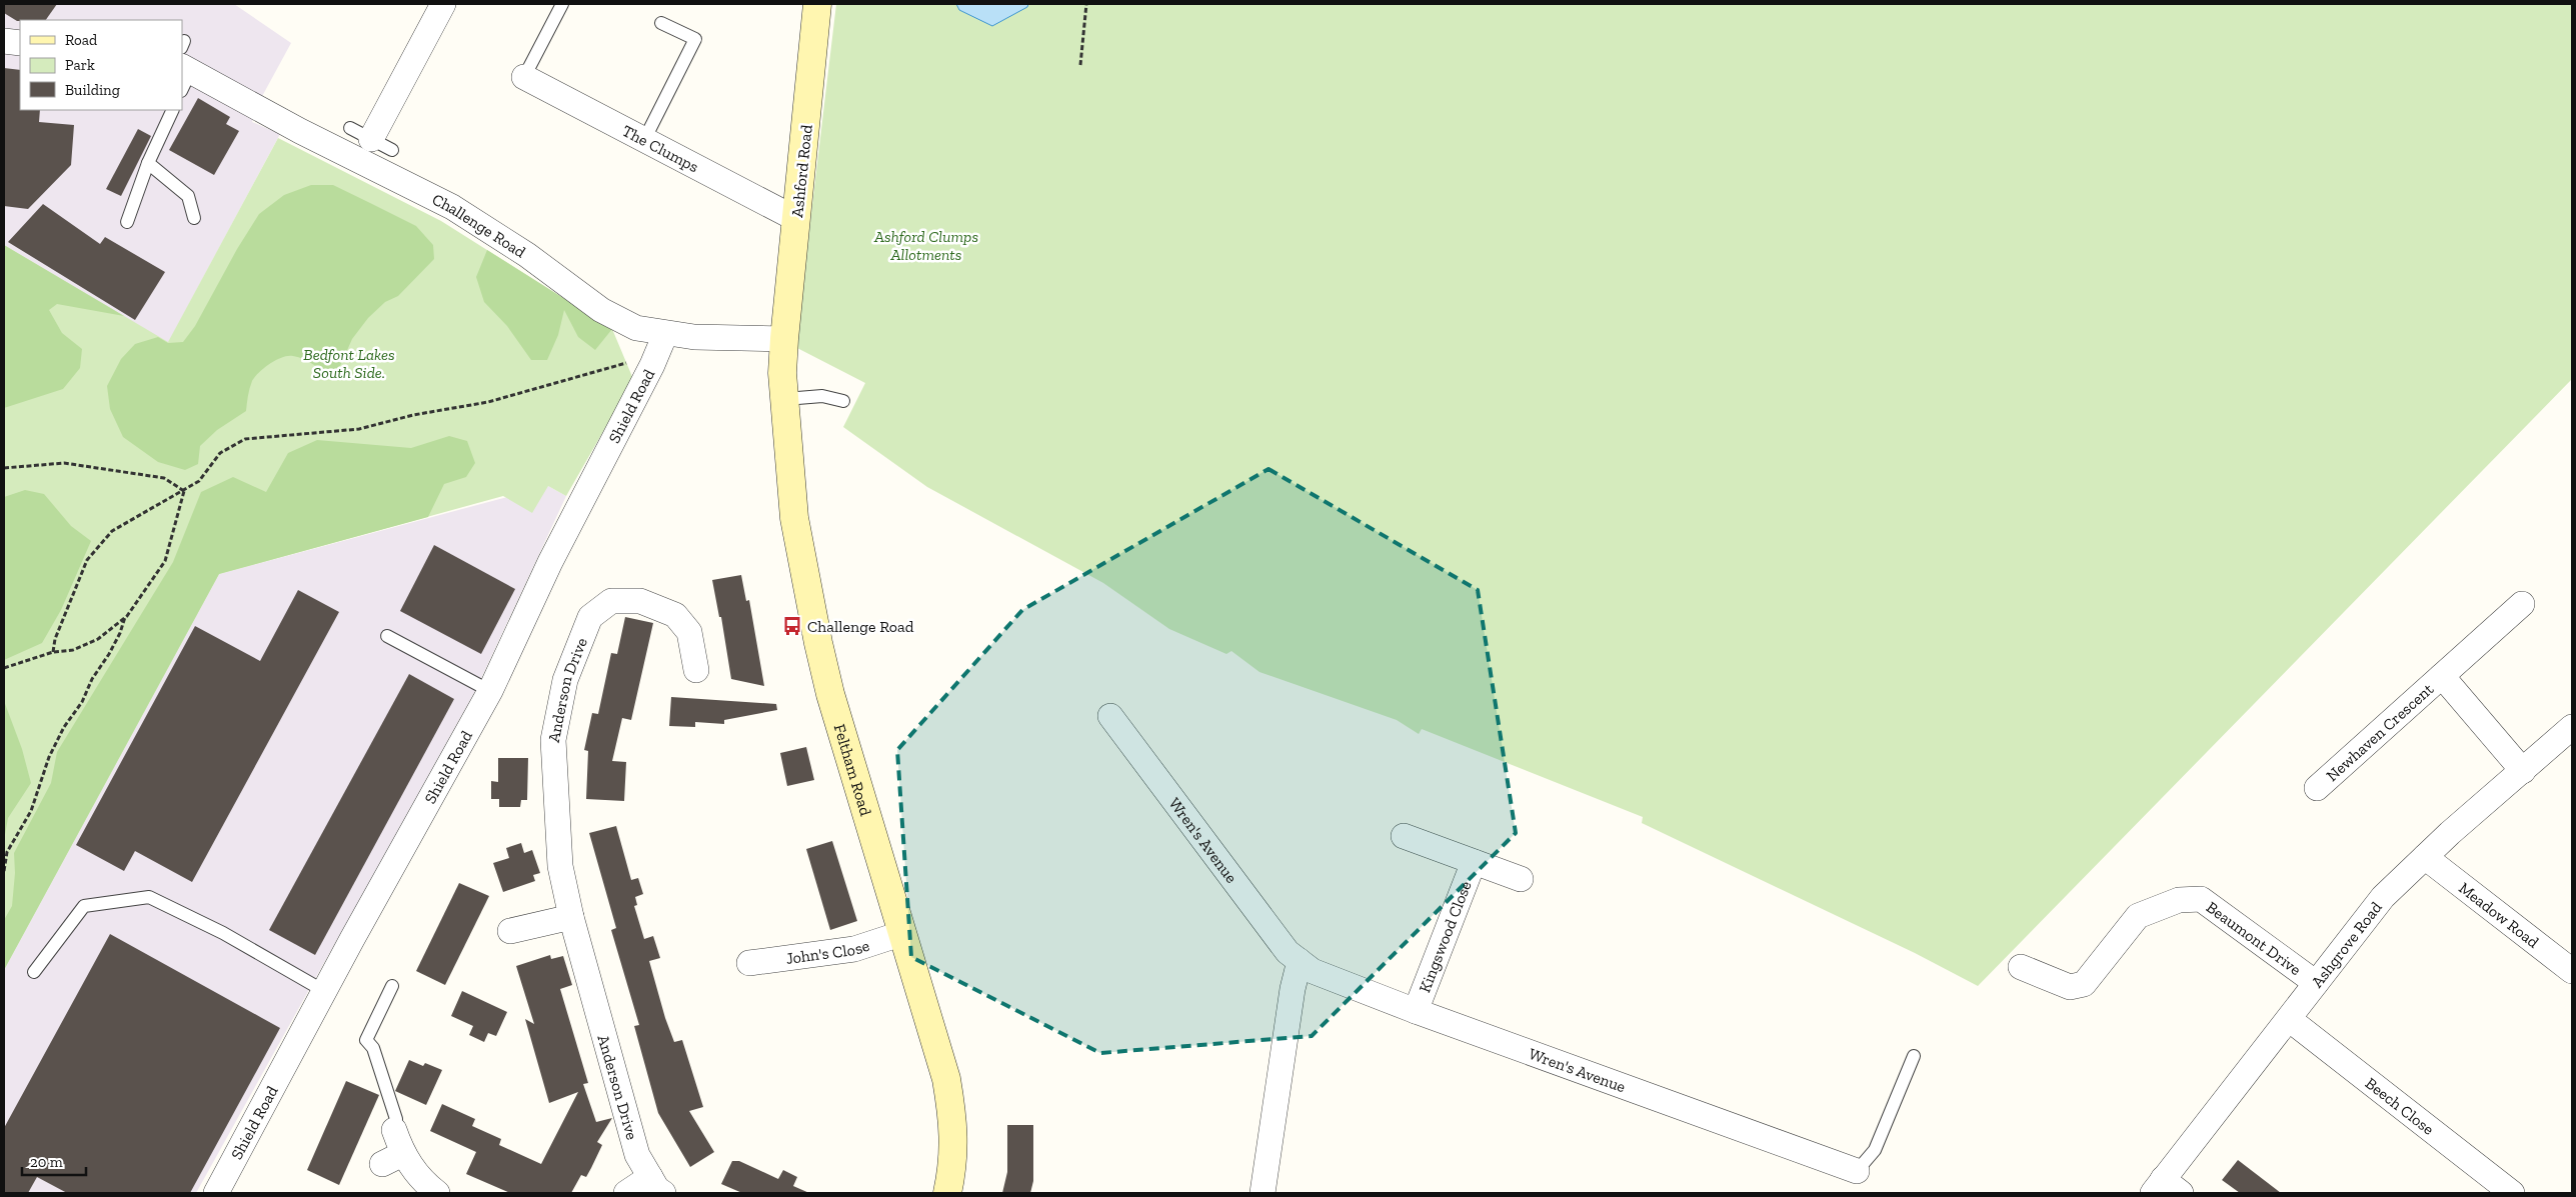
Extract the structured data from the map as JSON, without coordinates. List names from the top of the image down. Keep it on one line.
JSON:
{"streets":{"main road":["Ashford Road","Feltham Road"],"street":["The Clumps","Challenge Road","Shield Road","Anderson Drive","Newhaven Crescent","Wren's Avenue","Meadow Road","Kingswood Close","Beaumont Drive","Ashgrove Road","John's Close","Beech Close"]},"crossings":[["The Clumps","Ashford Road"],["Ashford Road","Challenge Road"],["Ashford Road","Feltham Road"],["Challenge Road","Shield Road"],["Challenge Road","Feltham Road"],["Newhaven Crescent","Ashgrove Road"],["Feltham Road","John's Close"],["Wren's Avenue","Kingswood Close"],["Meadow Road","Ashgrove Road"],["Beaumont Drive","Ashgrove Road"],["Ashgrove Road","Beech Close"]],"parks":["Ashford Clumps Allotments","Bedfont Lakes South Side."],"places":{"bus stop":["Challenge Road"]},"legend":["Road","Park","Building"],"scale_bar":"20 m"}
